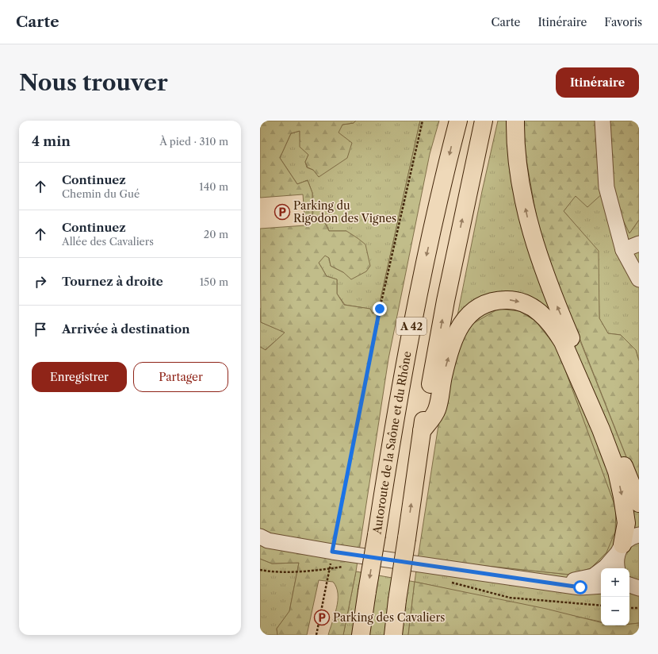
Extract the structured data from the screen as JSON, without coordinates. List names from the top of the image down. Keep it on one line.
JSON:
{"streets":{"highway":["A 42","Autoroute de la Saône et du Rhône"]},"places":{"parking":["Parking du Rigodon des Vignes","Parking des Cavaliers"]},"page":{"header":"Carte","nav":["Carte","Itinéraire","Favoris"],"buttons":["Itinéraire",["Enregistrer","Partager"]],"title":"Nous trouver","heading":["4 min","À pied · 310 m"],"list":[["Continuez","Chemin du Gué","140 m"],["Continuez","Allée des Cavaliers","20 m"],["Tournez à droite","150 m"],"Arrivée à destination"],"map_buttons":["+","−"]}}
